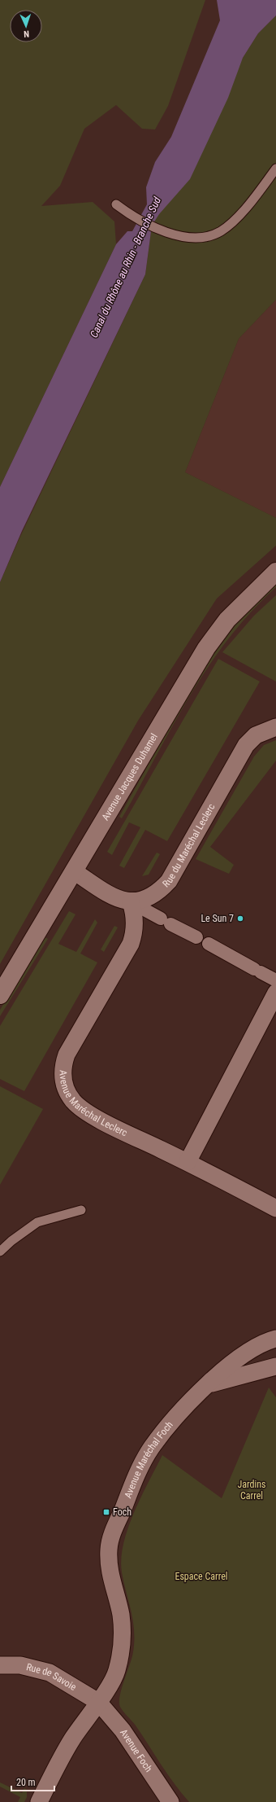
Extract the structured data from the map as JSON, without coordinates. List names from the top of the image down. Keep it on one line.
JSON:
{"streets":{"main road":["Avenue Jacques Duhamel"],"street":["Rue du Maréchal Leclerc","Avenue Maréchal Leclerc","Avenue Maréchal Foch","Rue de Savoie","Avenue Foch"]},"crossings":[["Rue du Maréchal Leclerc","Avenue Maréchal Leclerc"],["Avenue Maréchal Foch","Rue de Savoie"],["Avenue Maréchal Foch","Avenue Foch"],["Rue de Savoie","Avenue Foch"]],"water":["Canal du Rhône au Rhin - Branche Sud"],"parks":["Jardins Carrel","Espace Carrel"],"places":{"other":["Le Sun 7"],"transit":["Foch"]},"scale_bar":"20 m","north":"bottom"}
